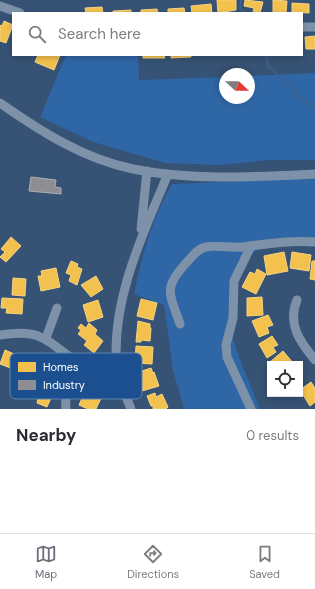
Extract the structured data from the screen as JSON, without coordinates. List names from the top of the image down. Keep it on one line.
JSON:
{"legend":["Homes","Industry"],"north":"right","page":{"search":"Search here","heading":["Nearby","0 results"],"nav":["Map","Directions","Saved"]}}
